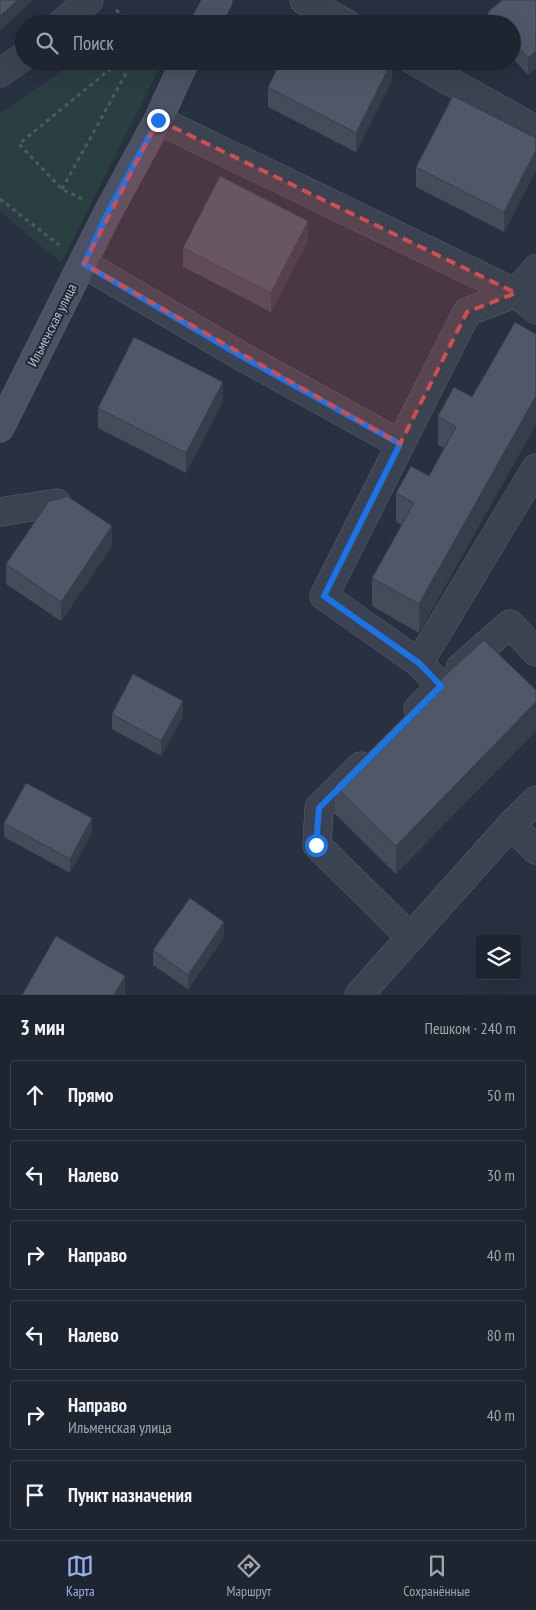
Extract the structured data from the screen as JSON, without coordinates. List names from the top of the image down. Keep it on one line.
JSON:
{"streets":{"main road":["Ильменская улица"]},"page":{"search":"Поиск","heading":["3 мин","Пешком · 240 m"],"list":[["Прямо","50 m"],["Налево","30 m"],["Направо","40 m"],["Налево","80 m"],["Направо","Ильменская улица","40 m"],"Пункт назначения"],"nav":["Карта","Маршрут","Сохранённые"]}}
